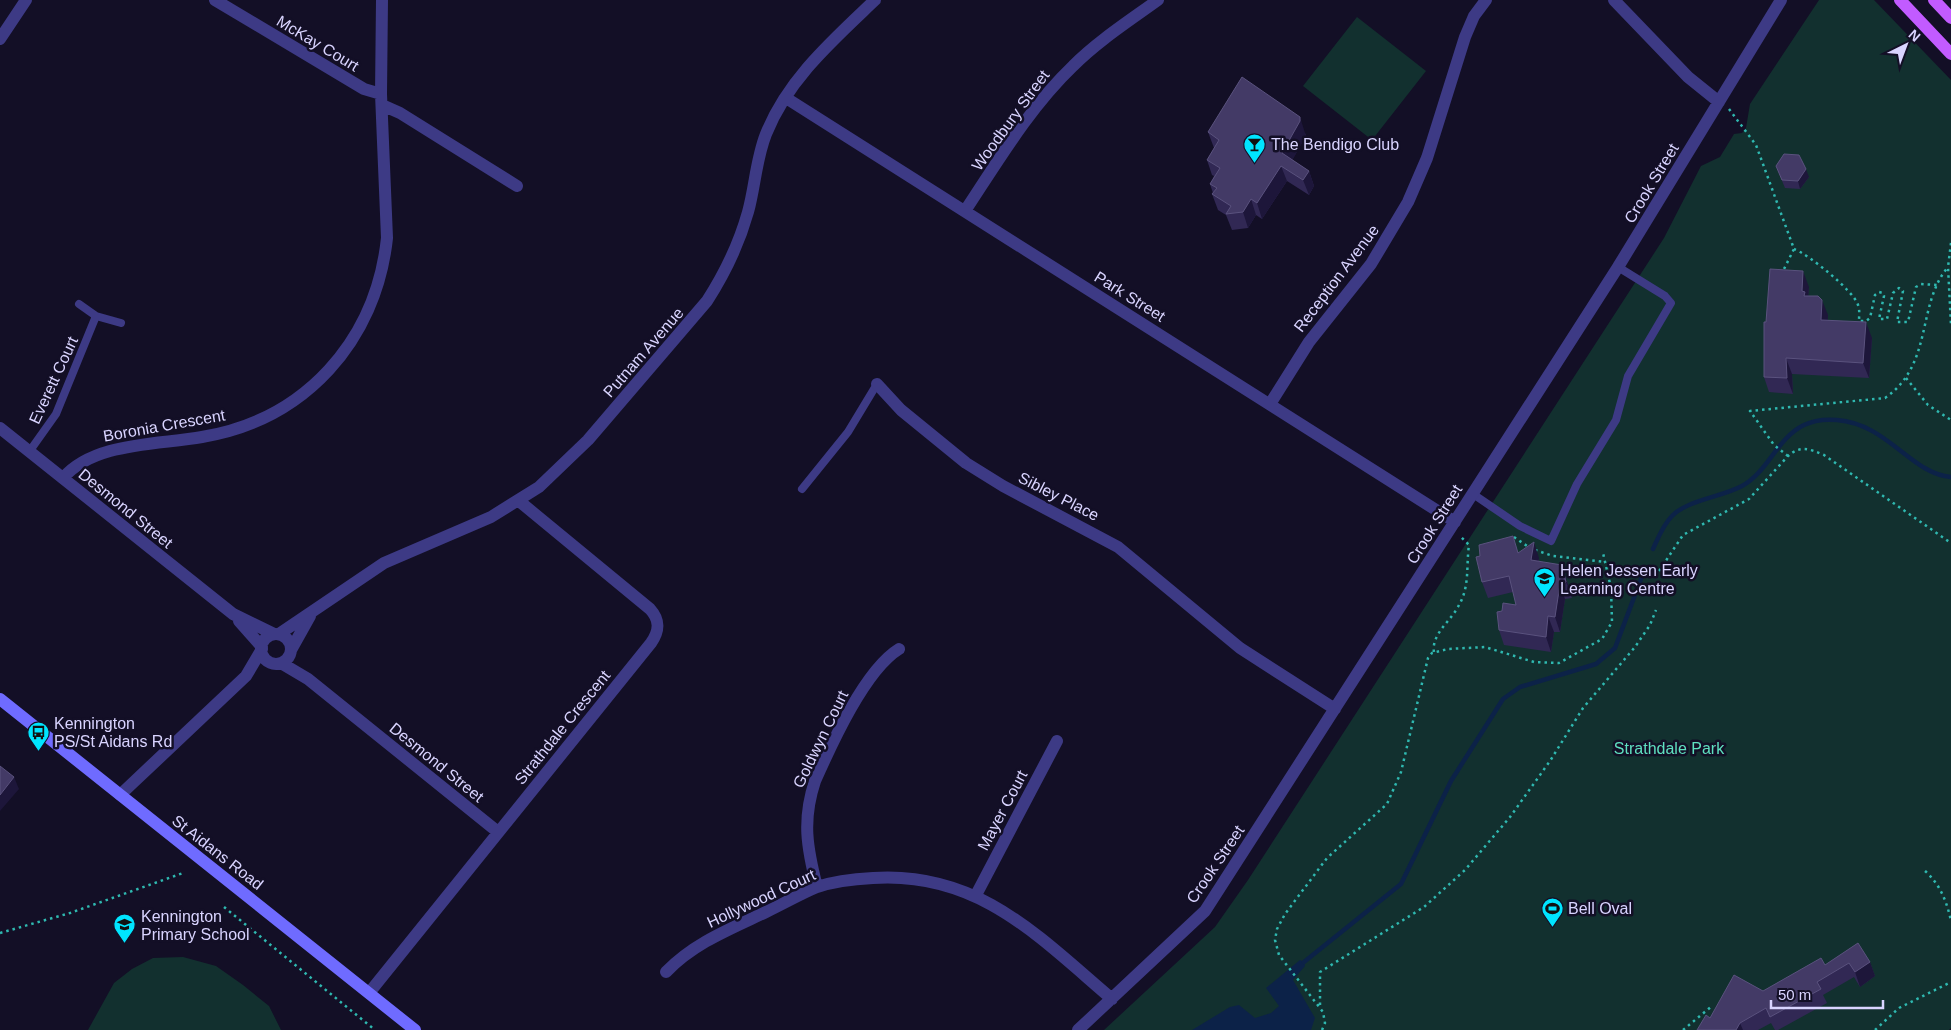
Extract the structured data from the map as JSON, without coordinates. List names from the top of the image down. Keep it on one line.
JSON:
{"streets":{"street":["McKay Court","Woodbury Street","Crook Street","Reception Avenue","Park Street","Putnam Avenue","Boronia Crescent","Sibley Place","Desmond Street","Strathdale Crescent","Goldwyn Court","Mayer Court","St Aidans Road","Hollywood Court"],"lane":["Everett Court"]},"crossings":[["McKay Court","Boronia Crescent"],["Woodbury Street","Park Street"],["Crook Street","Park Street"],["Crook Street","Sibley Place"],["Crook Street","Hollywood Court"],["Reception Avenue","Park Street"],["Park Street","Putnam Avenue"],["Putnam Avenue","Desmond Street"],["Putnam Avenue","Strathdale Crescent"],["Everett Court","Desmond Street"],["Boronia Crescent","Desmond Street"],["Desmond Street","Strathdale Crescent"],["Strathdale Crescent","St Aidans Road"],["Goldwyn Court","Hollywood Court"],["Mayer Court","Hollywood Court"]],"parks":["Strathdale Park"],"places":{"bar":["The Bendigo Club"],"school or university":["Helen Jessen Early Learning Centre","Kennington Primary School"],"bus stop":["Kennington PS/St Aidans Rd"],"sports":["Bell Oval"]},"scale_bar":"50 m","north":"top right"}
